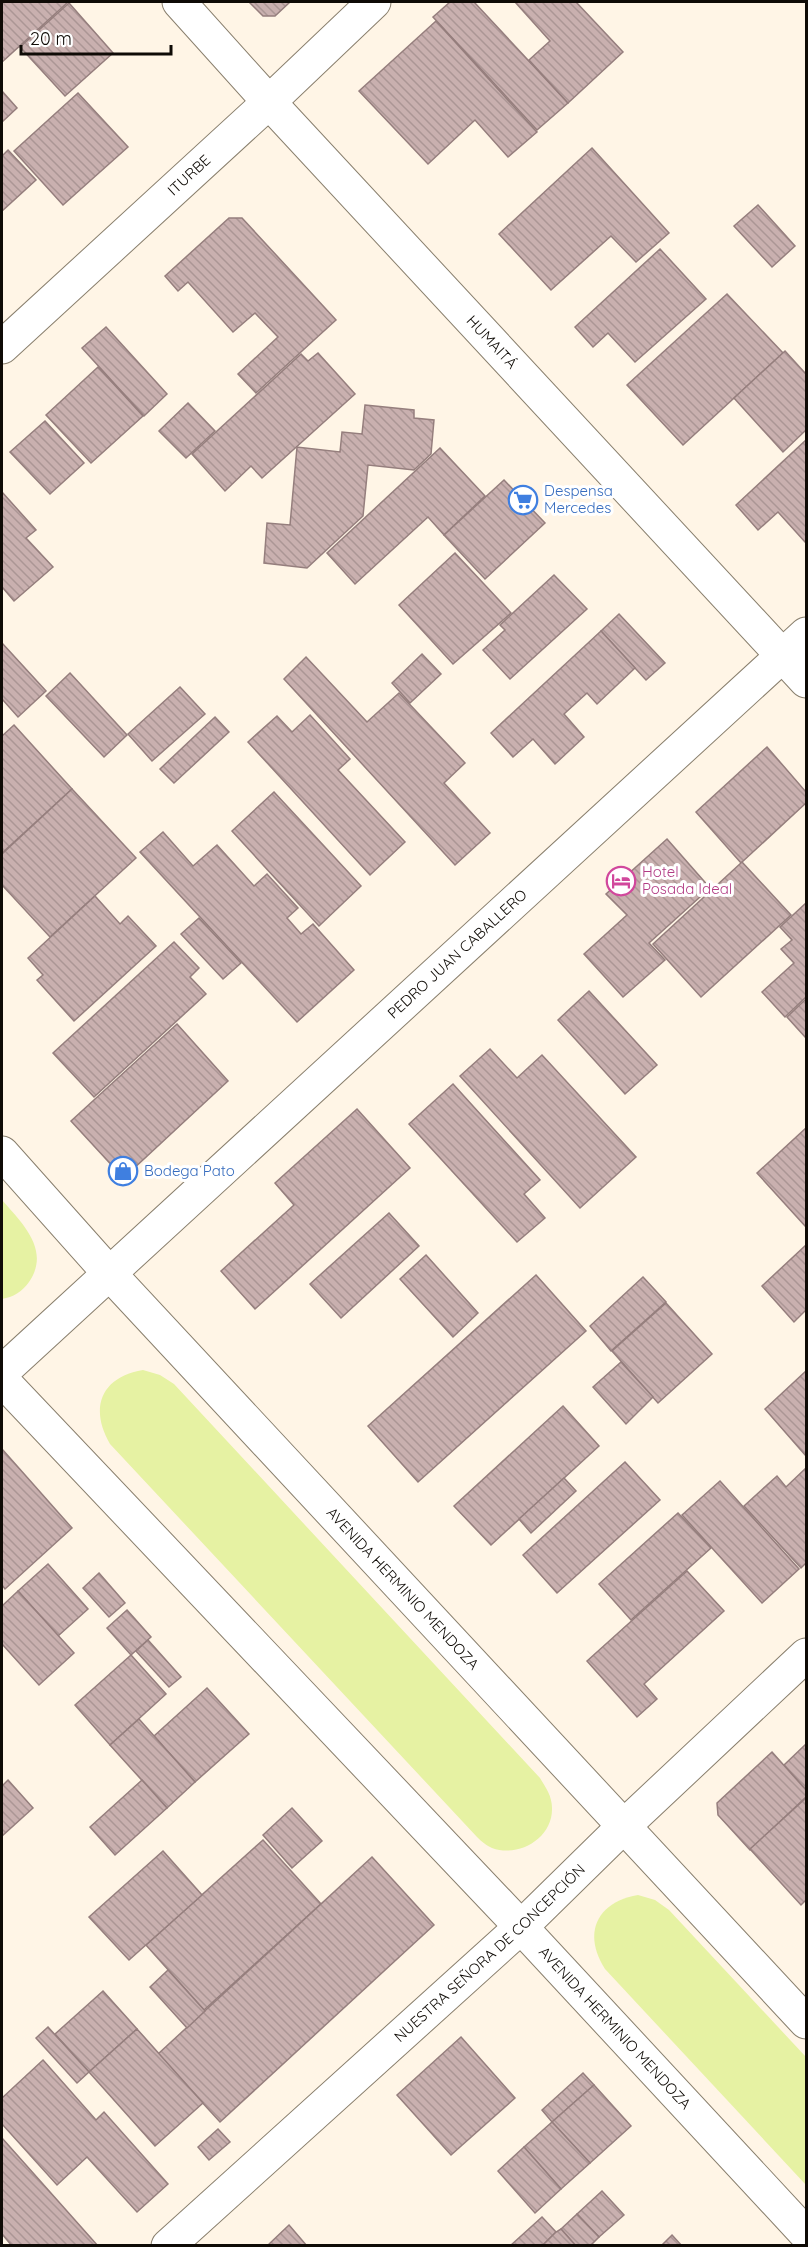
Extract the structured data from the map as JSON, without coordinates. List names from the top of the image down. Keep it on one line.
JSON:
{"streets":{"street":["ITURBE","HUMAITÁ","PEDRO JUAN CABALLERO","AVENIDA HERMINIO MENDOZA","NUESTRA SEÑORA DE CONCEPCIÓN"]},"crossings":[["ITURBE","HUMAITÁ"],["HUMAITÁ","PEDRO JUAN CABALLERO"],["PEDRO JUAN CABALLERO","AVENIDA HERMINIO MENDOZA"],["AVENIDA HERMINIO MENDOZA","NUESTRA SEÑORA DE CONCEPCIÓN"]],"places":{"supermarket":["Despensa Mercedes"],"hotel":["Hotel Posada Ideal"],"shop":["Bodega Pato"]},"scale_bar":"20 m"}
